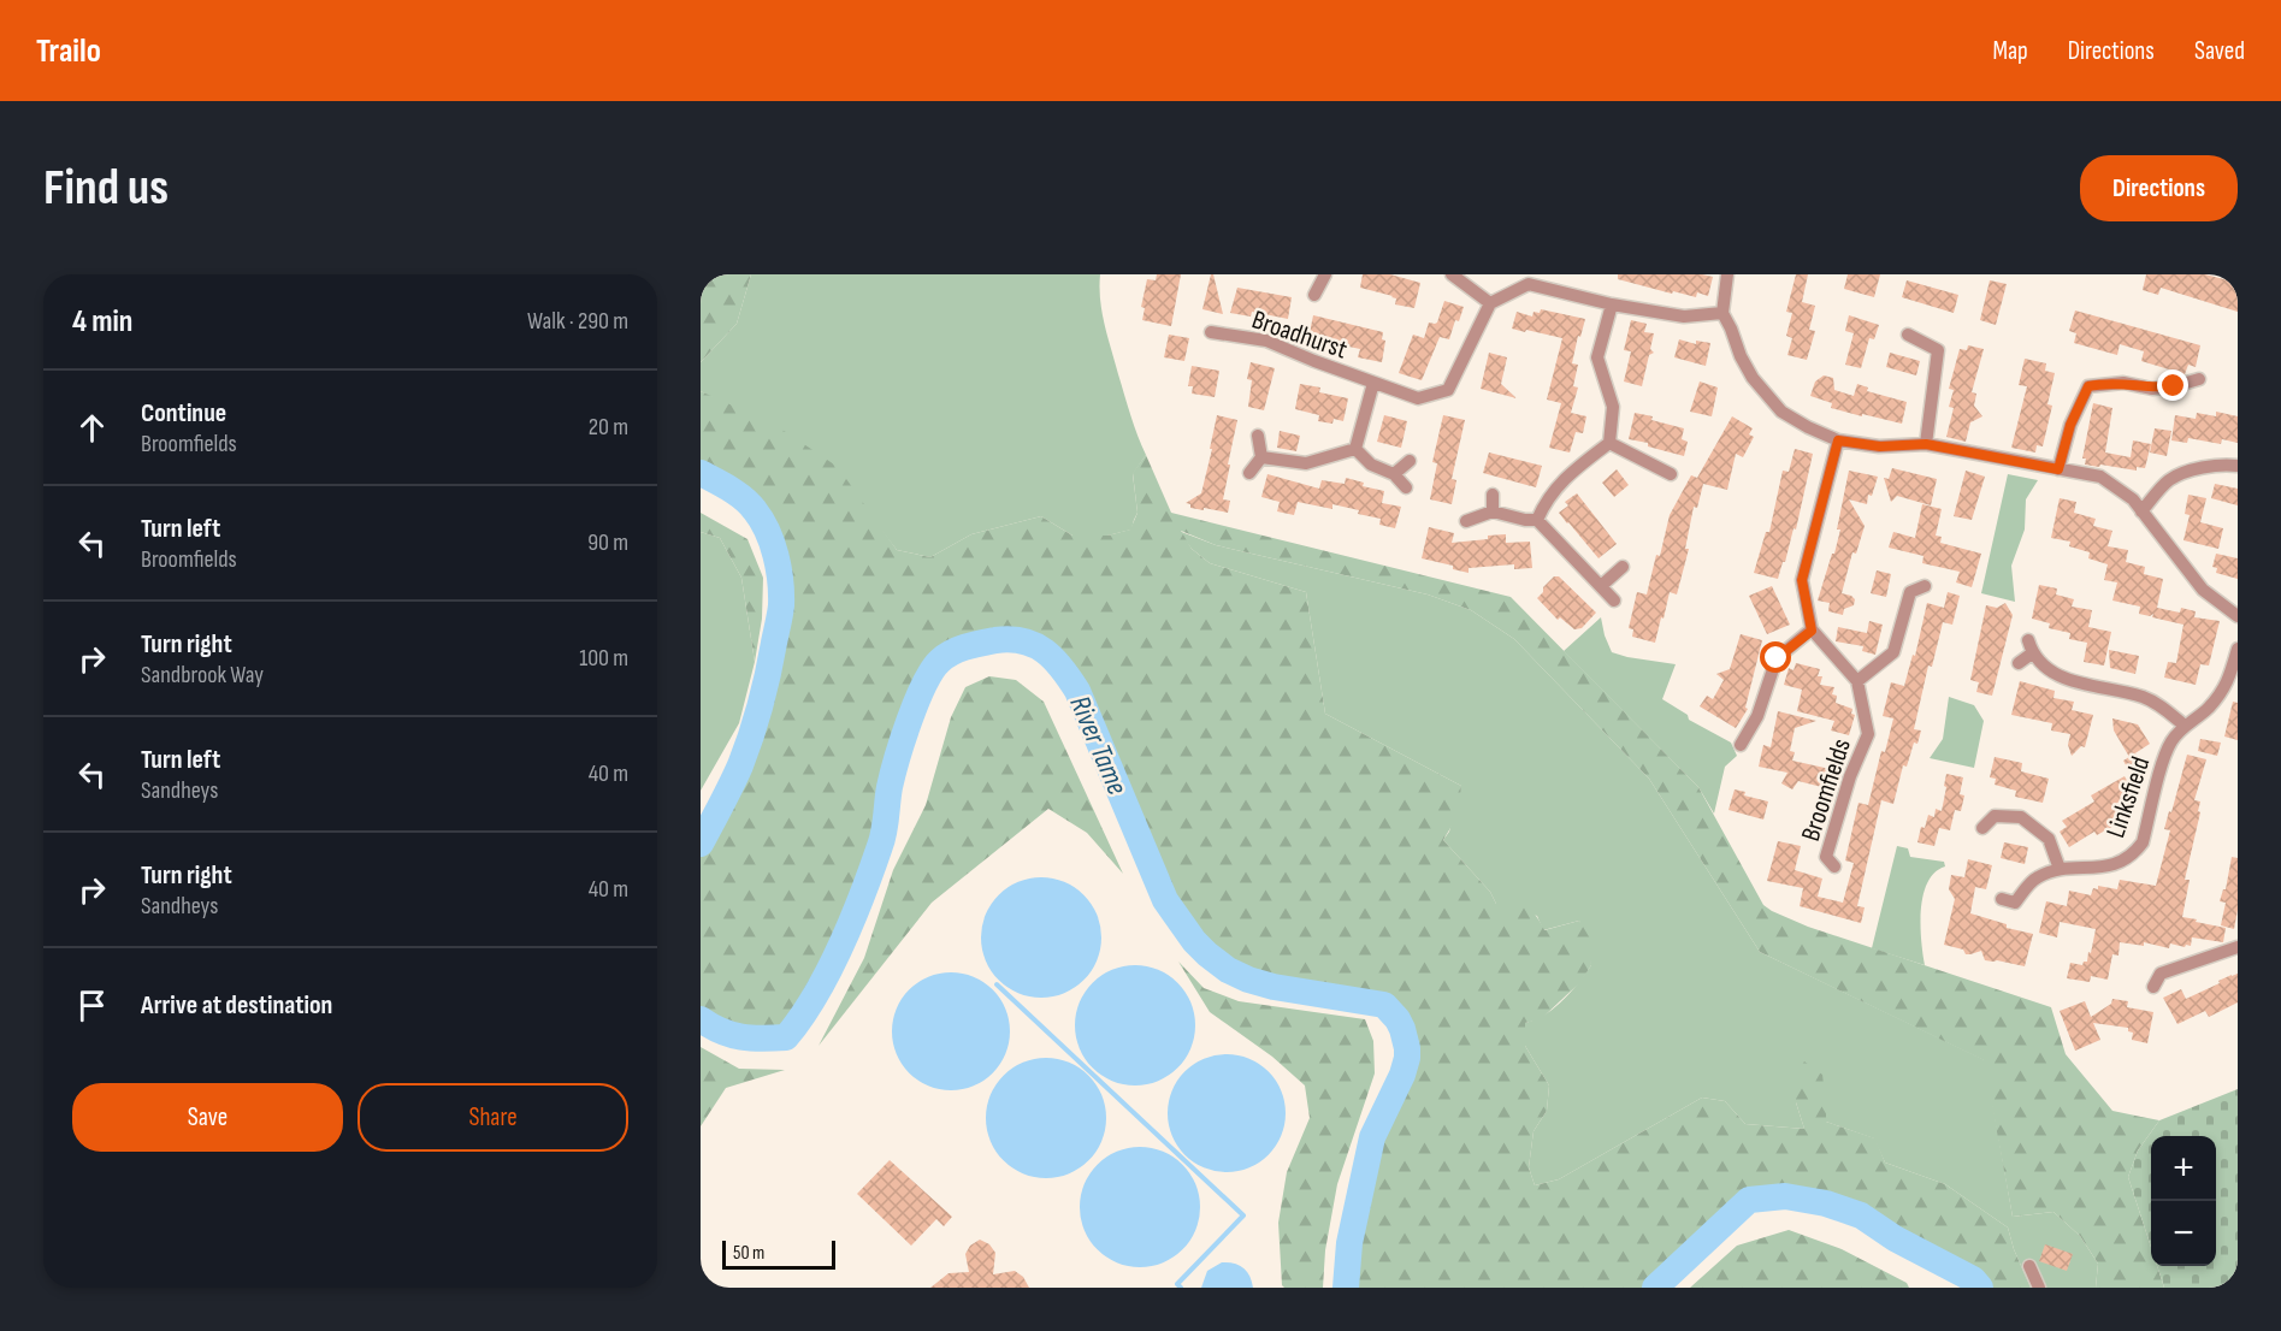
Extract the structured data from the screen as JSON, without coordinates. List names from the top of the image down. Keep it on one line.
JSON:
{"streets":{"street":["Broadhurst","Broomfields","Linksfield"]},"water":["River Tame"],"scale_bar":"50 m","page":{"header":"Trailo","nav":["Map","Directions","Saved"],"buttons":["Directions",["Save","Share"]],"title":"Find us","heading":["4 min","Walk · 290 m"],"list":[["Continue","Broomfields","20 m"],["Turn left","Broomfields","90 m"],["Turn right","Sandbrook Way","100 m"],["Turn left","Sandheys","40 m"],["Turn right","Sandheys","40 m"],"Arrive at destination"],"map_buttons":["+","−"],"scale":"50 m"}}
